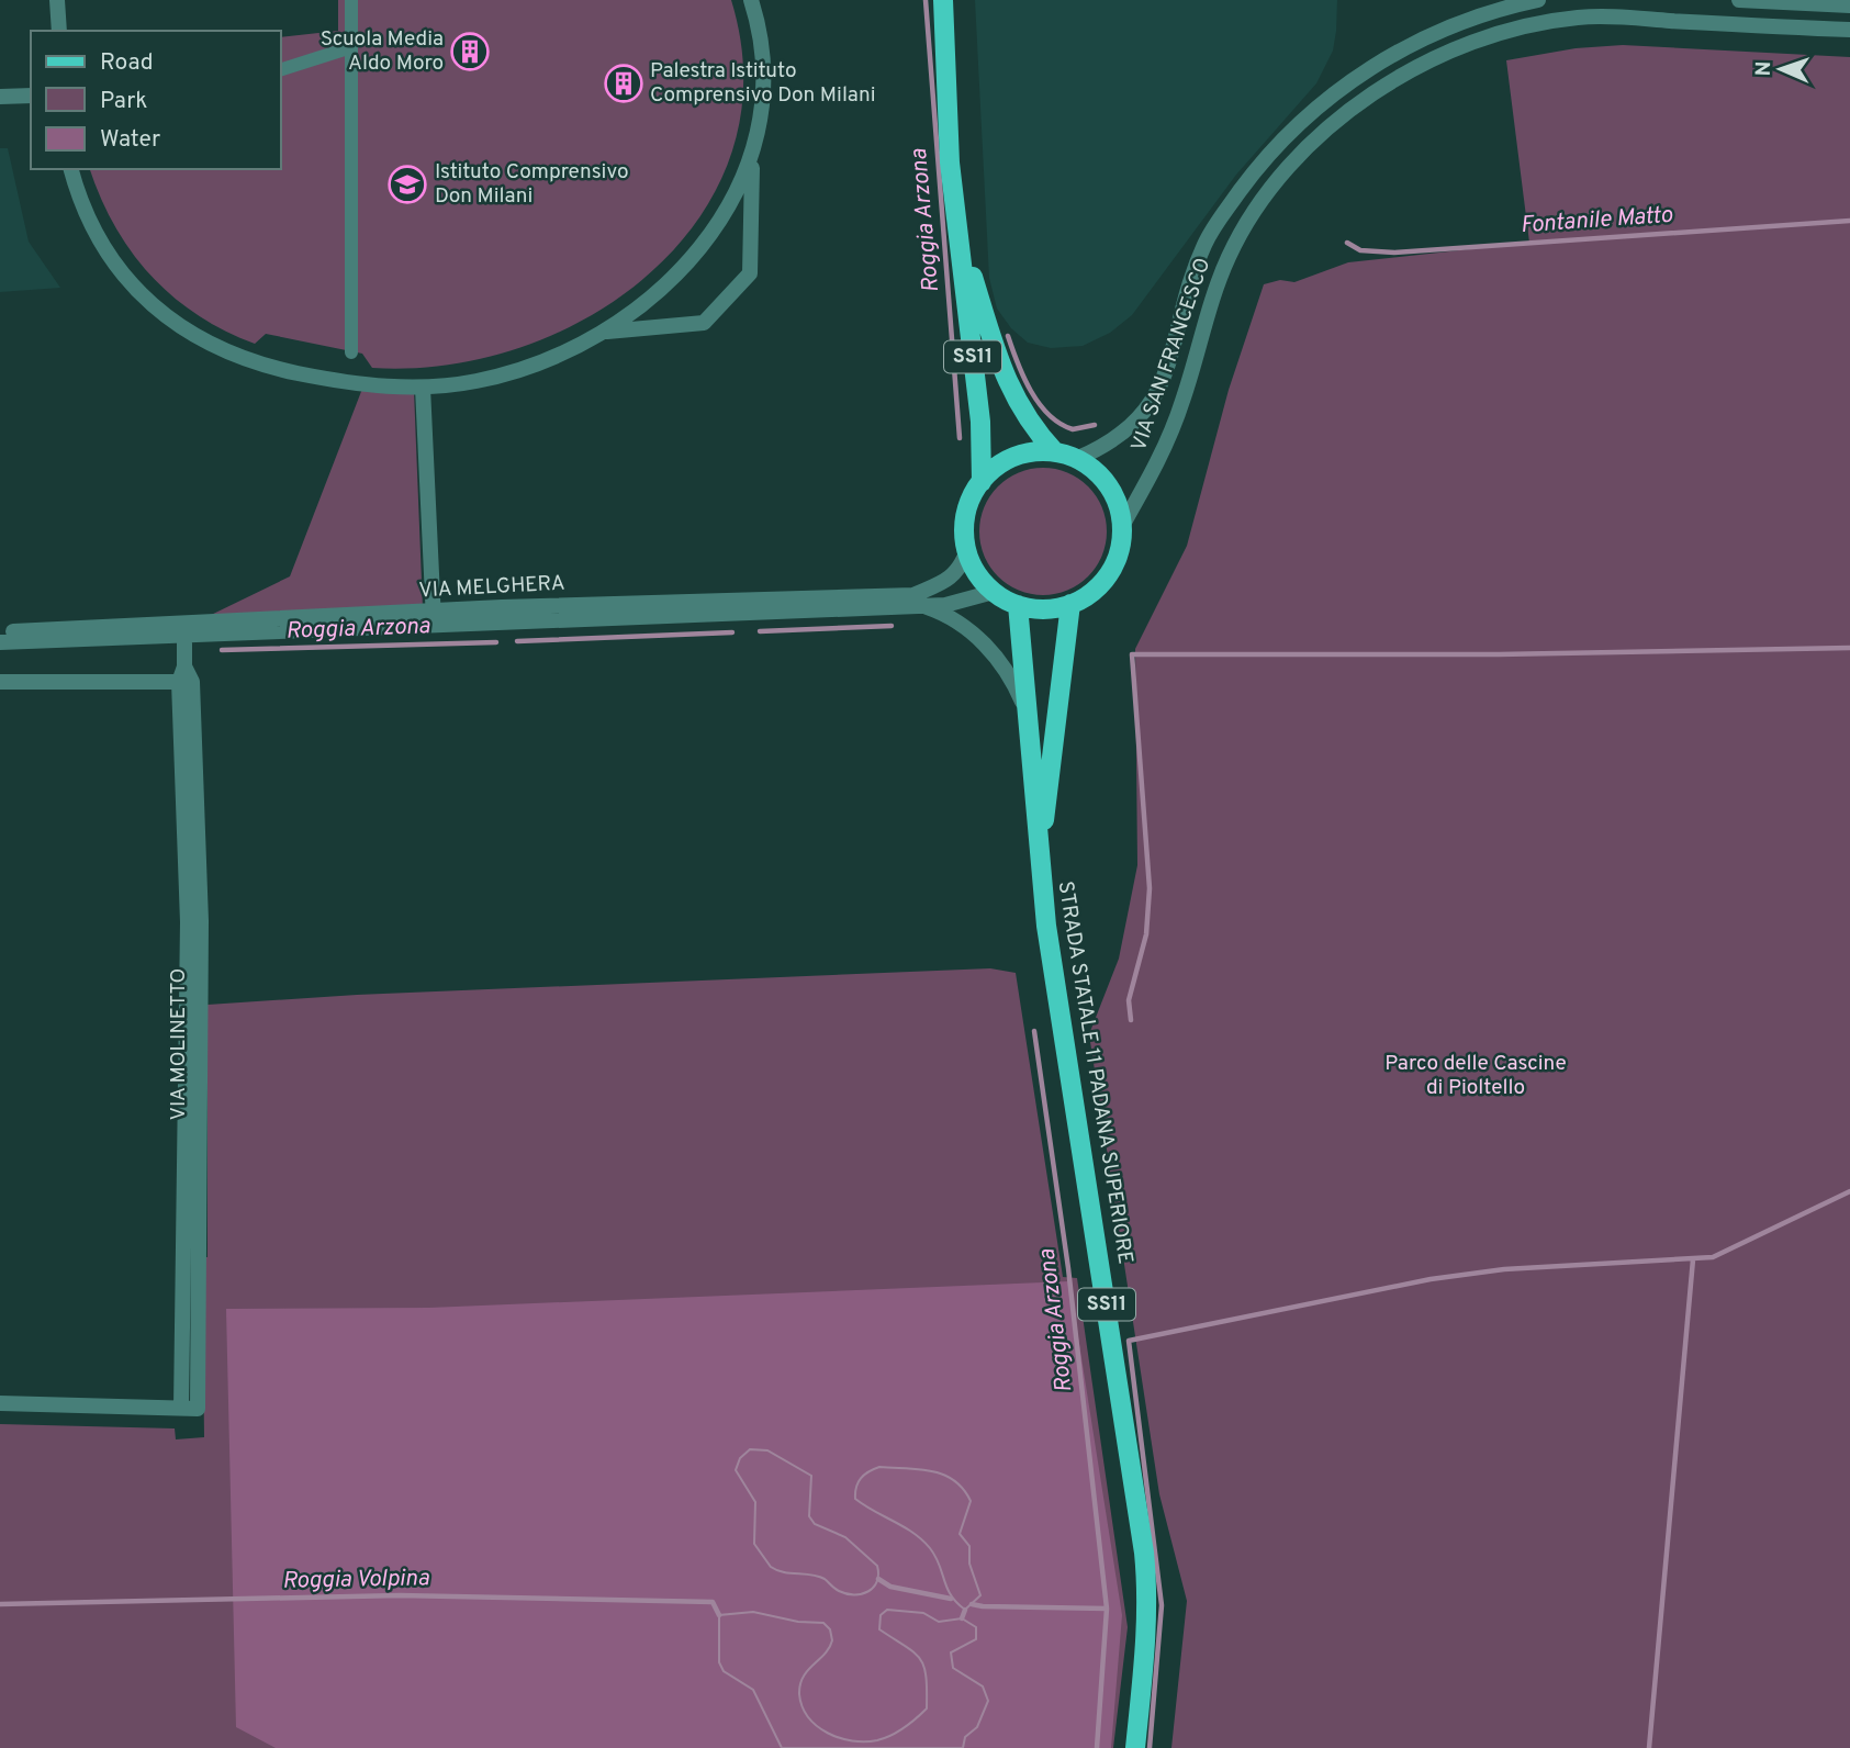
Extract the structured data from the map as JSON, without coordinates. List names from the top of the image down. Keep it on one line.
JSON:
{"streets":{"main road":["SS11","STRADA STATALE 11 PADANA SUPERIORE"],"street":["VIA SAN FRANCESCO","VIA MELGHERA","VIA MOLINETTO"]},"crossings":[["VIA SAN FRANCESCO","SS11"],["VIA SAN FRANCESCO","VIA MELGHERA"],["VIA SAN FRANCESCO","STRADA STATALE 11 PADANA SUPERIORE"],["SS11","VIA MELGHERA"],["SS11","STRADA STATALE 11 PADANA SUPERIORE"],["VIA MELGHERA","VIA MOLINETTO"],["VIA MELGHERA","STRADA STATALE 11 PADANA SUPERIORE"]],"water":["Roggia Arzona","Fontanile Matto","Roggia Volpina"],"parks":["Parco delle Cascine di Pioltello"],"places":{"building":["Scuola Media Aldo Moro","Palestra Istituto Comprensivo Don Milani"],"school or university":["Istituto Comprensivo Don Milani"]},"legend":["Road","Park","Water"],"north":"left"}
